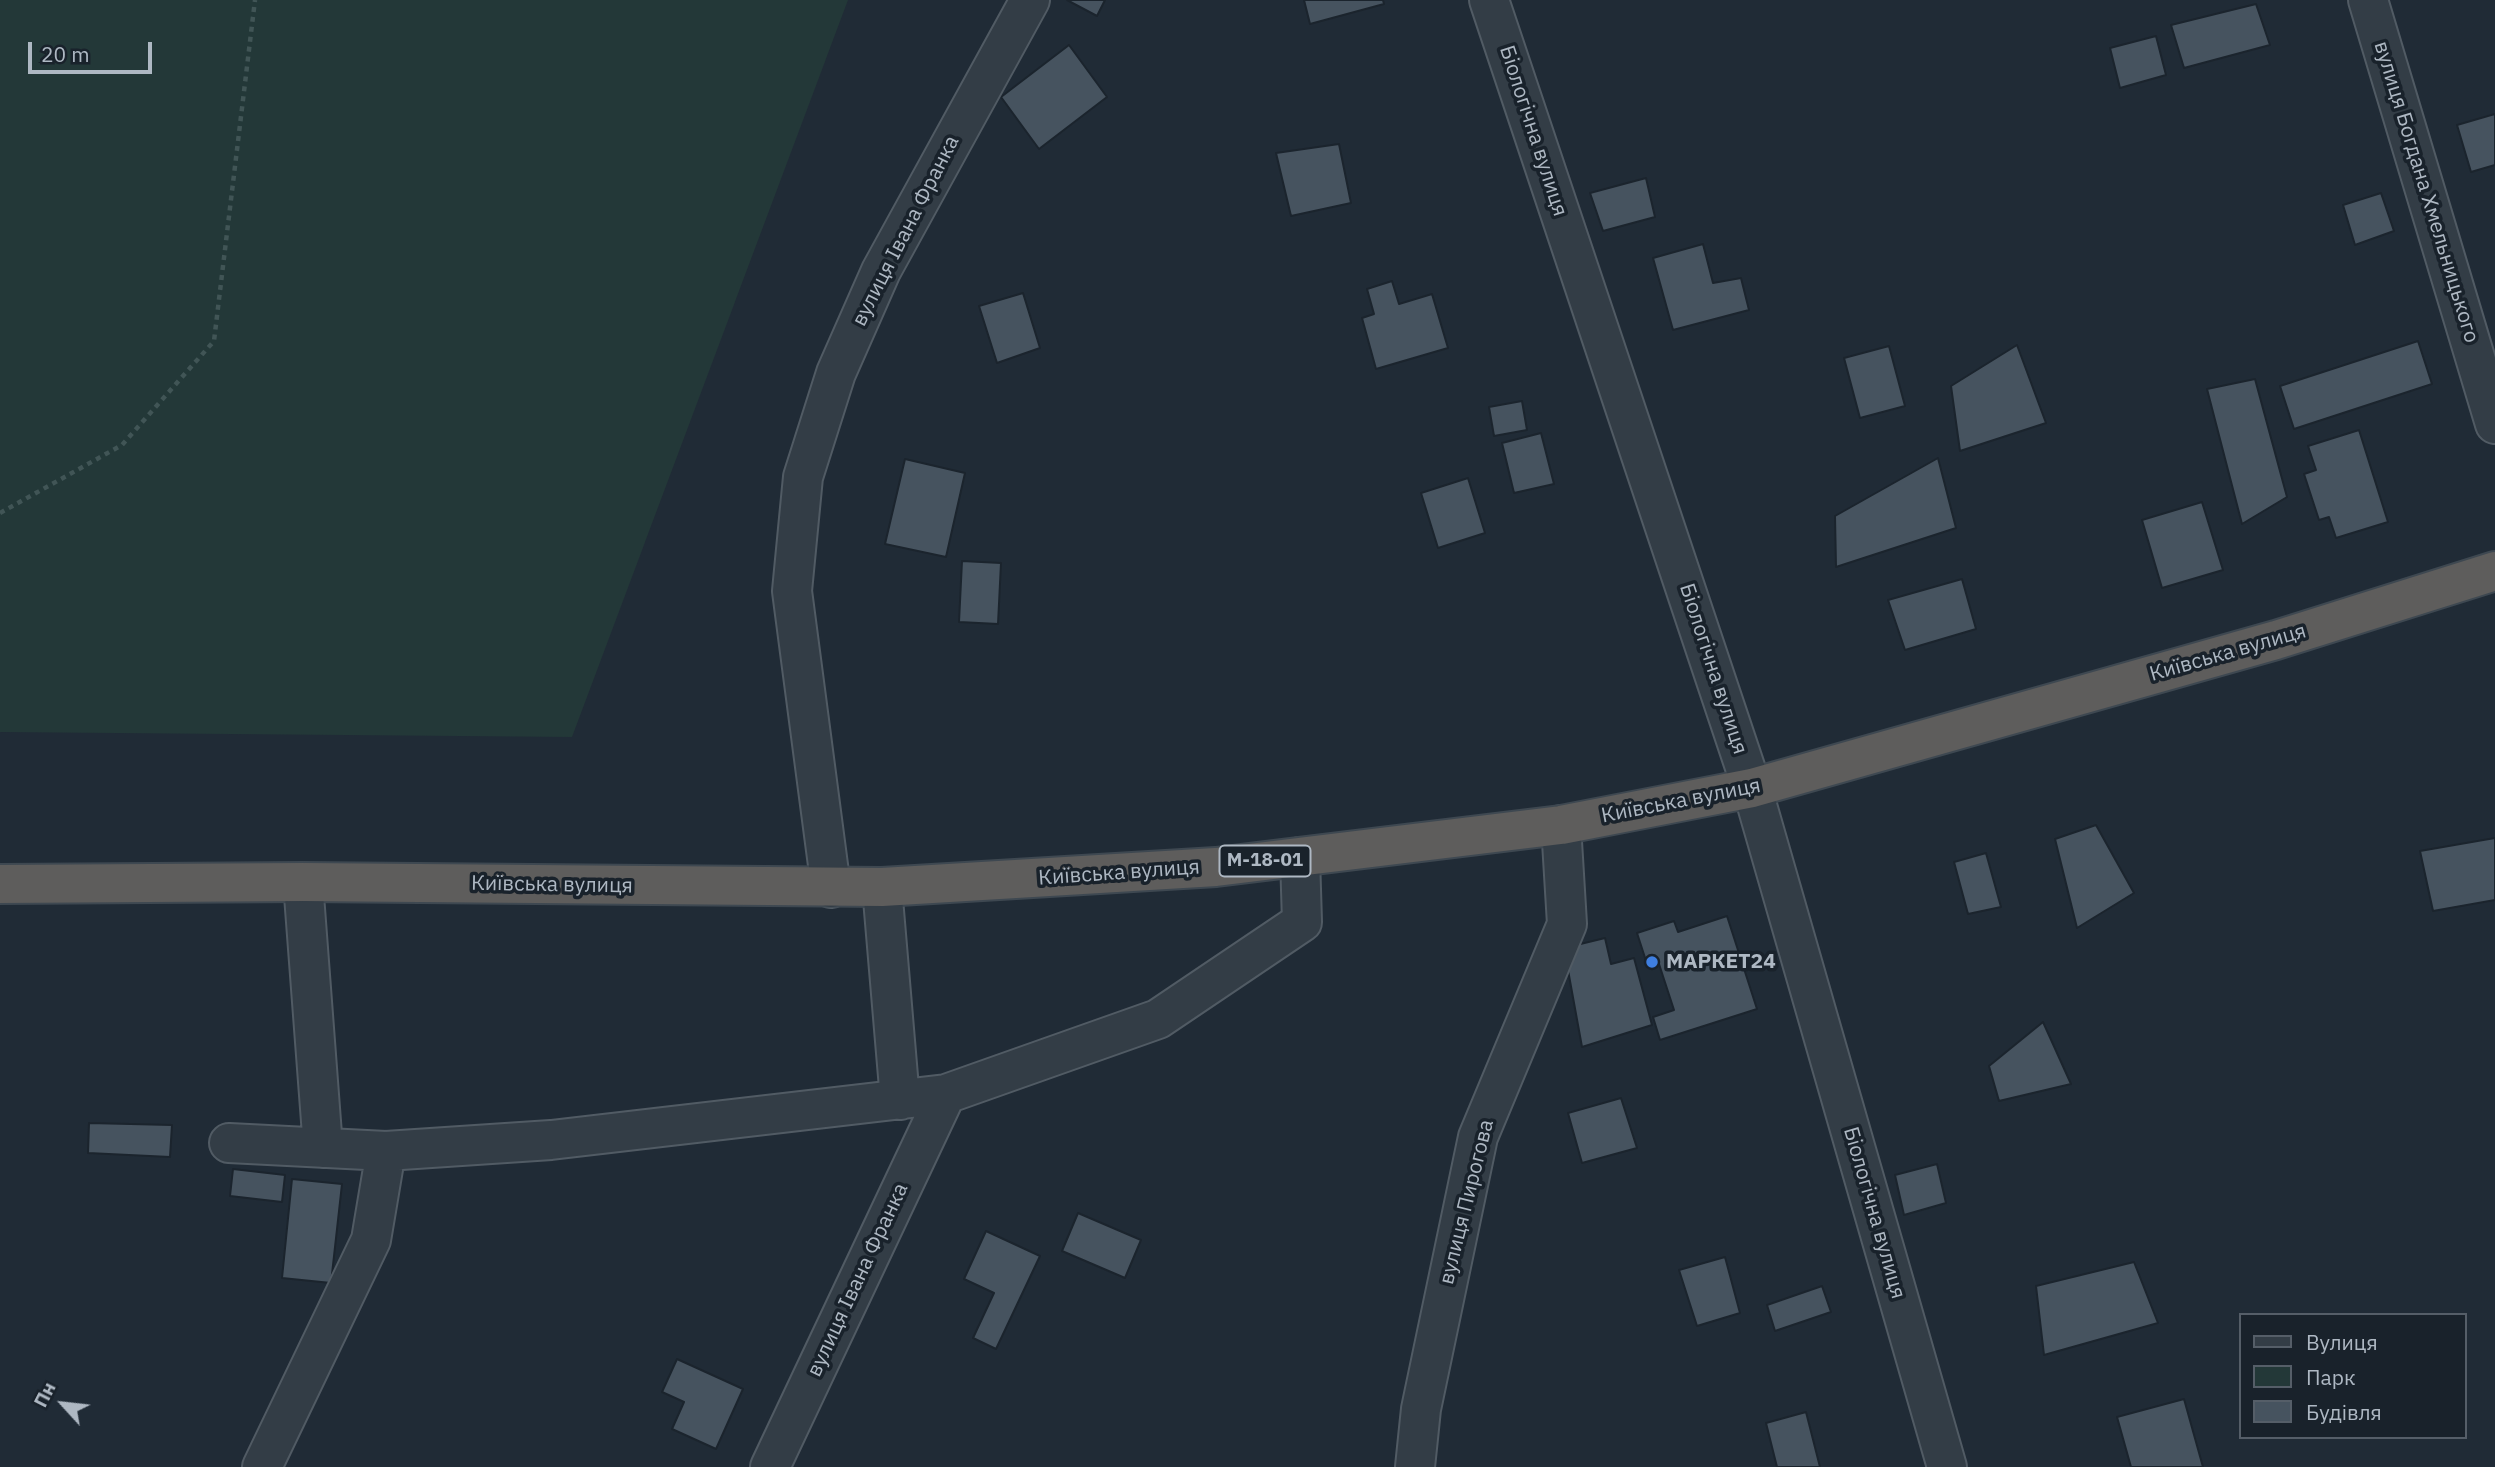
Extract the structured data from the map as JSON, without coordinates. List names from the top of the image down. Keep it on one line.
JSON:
{"streets":{"highway":["Київська вулиця","М-18-01"],"street":["Біологічна вулиця","вулиця Богдана Хмельницького","вулиця Івана Франка","вулиця Пирогова"]},"crossings":[["Біологічна вулиця","Київська вулиця"],["вулиця Івана Франка","Київська вулиця"],["Київська вулиця","вулиця Пирогова"]],"places":["МАРКЕТ24"],"legend":["Вулиця","Парк","Будівля"],"scale_bar":"20 m","north":"top left"}
